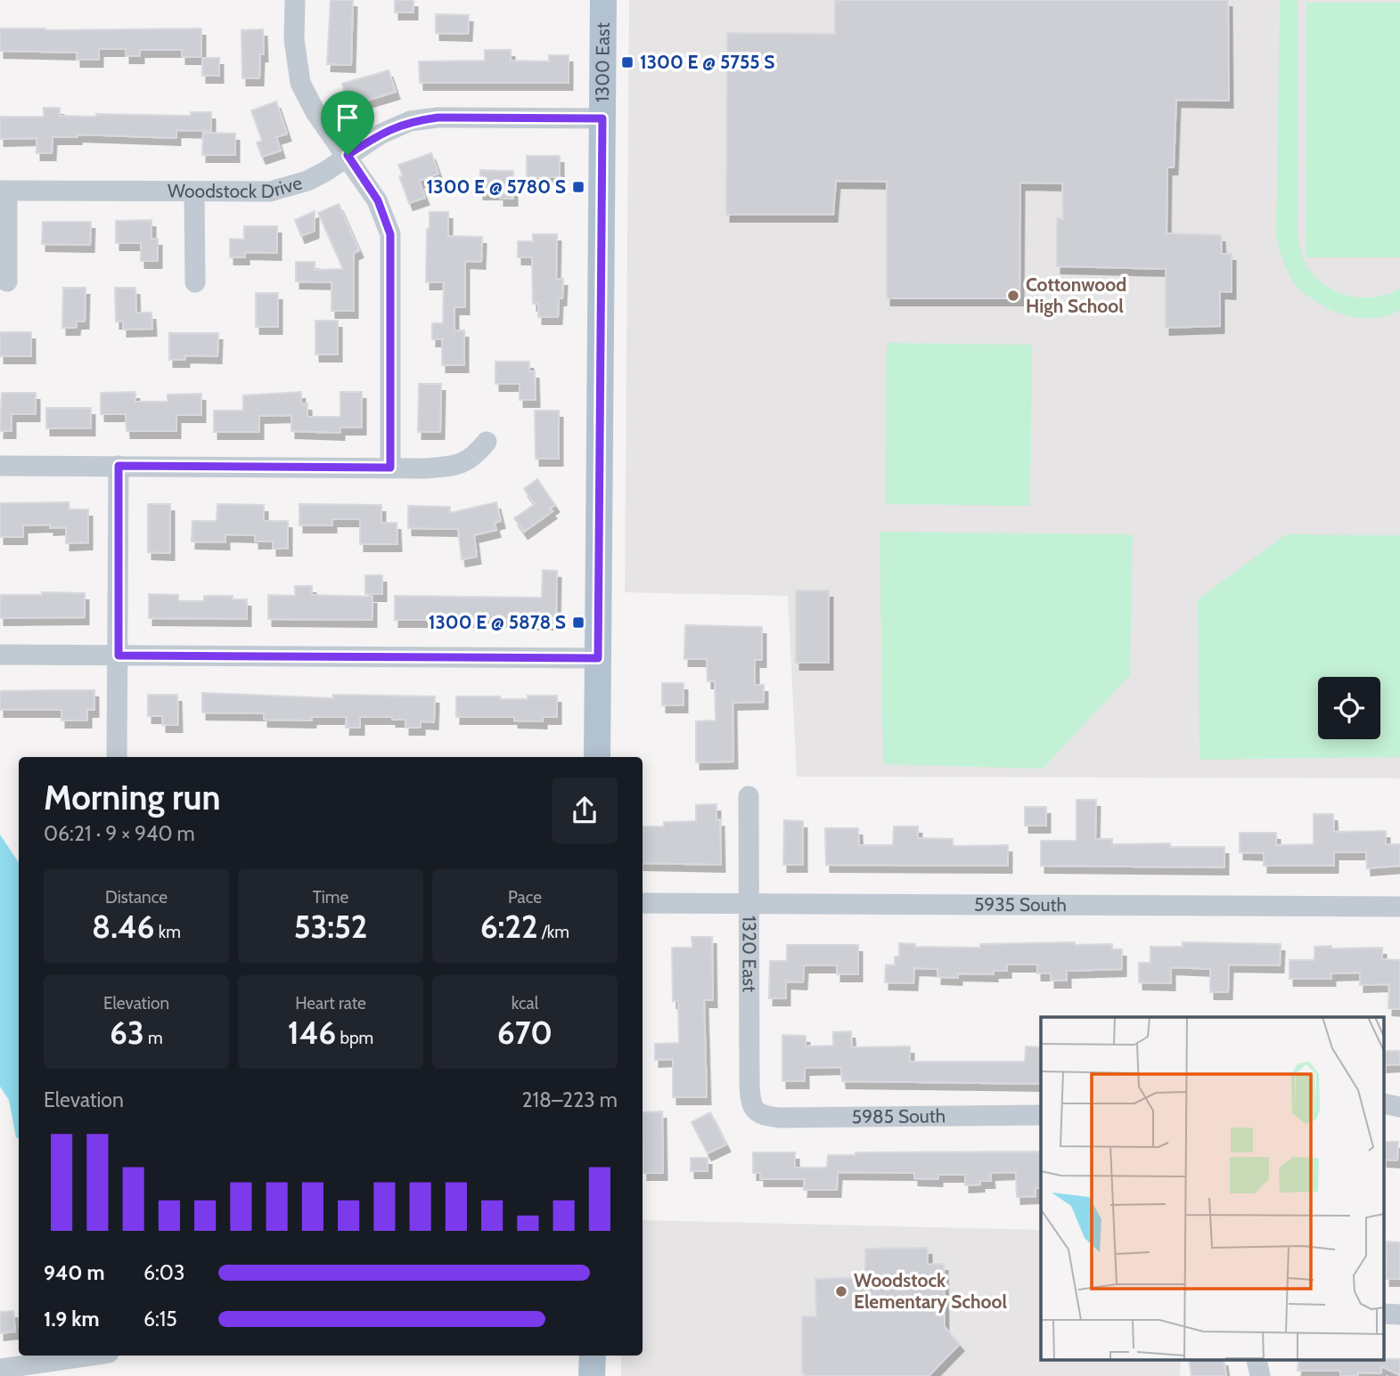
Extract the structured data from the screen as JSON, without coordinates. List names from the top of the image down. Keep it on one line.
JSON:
{"streets":{"main road":["1300 East"],"street":["Woodstock Drive","5935 South","1320 East","5985 South"]},"crossings":[["1300 East","Woodstock Drive"],["5935 South","1320 East"],["1320 East","5985 South"]],"places":{"transit":["1300 E @ 5755 S","1300 E @ 5780 S","1300 E @ 5878 S"],"other":["Cottonwood High School","Woodstock Elementary School"]},"page":{"heading":["Morning run","06:21 · 9 × 940 m"],"stats":[["Distance","8.46 km"],["Time","53:52"],["Pace","6:22 /km"],["Elevation","63 m"],["Heart rate","146 bpm"],["kcal","670"]],"chart":["Elevation","218–223 m"],"list":[{"name":"940 m","note":"6:03"},{"name":"1.9 km","note":"6:15"}]}}
